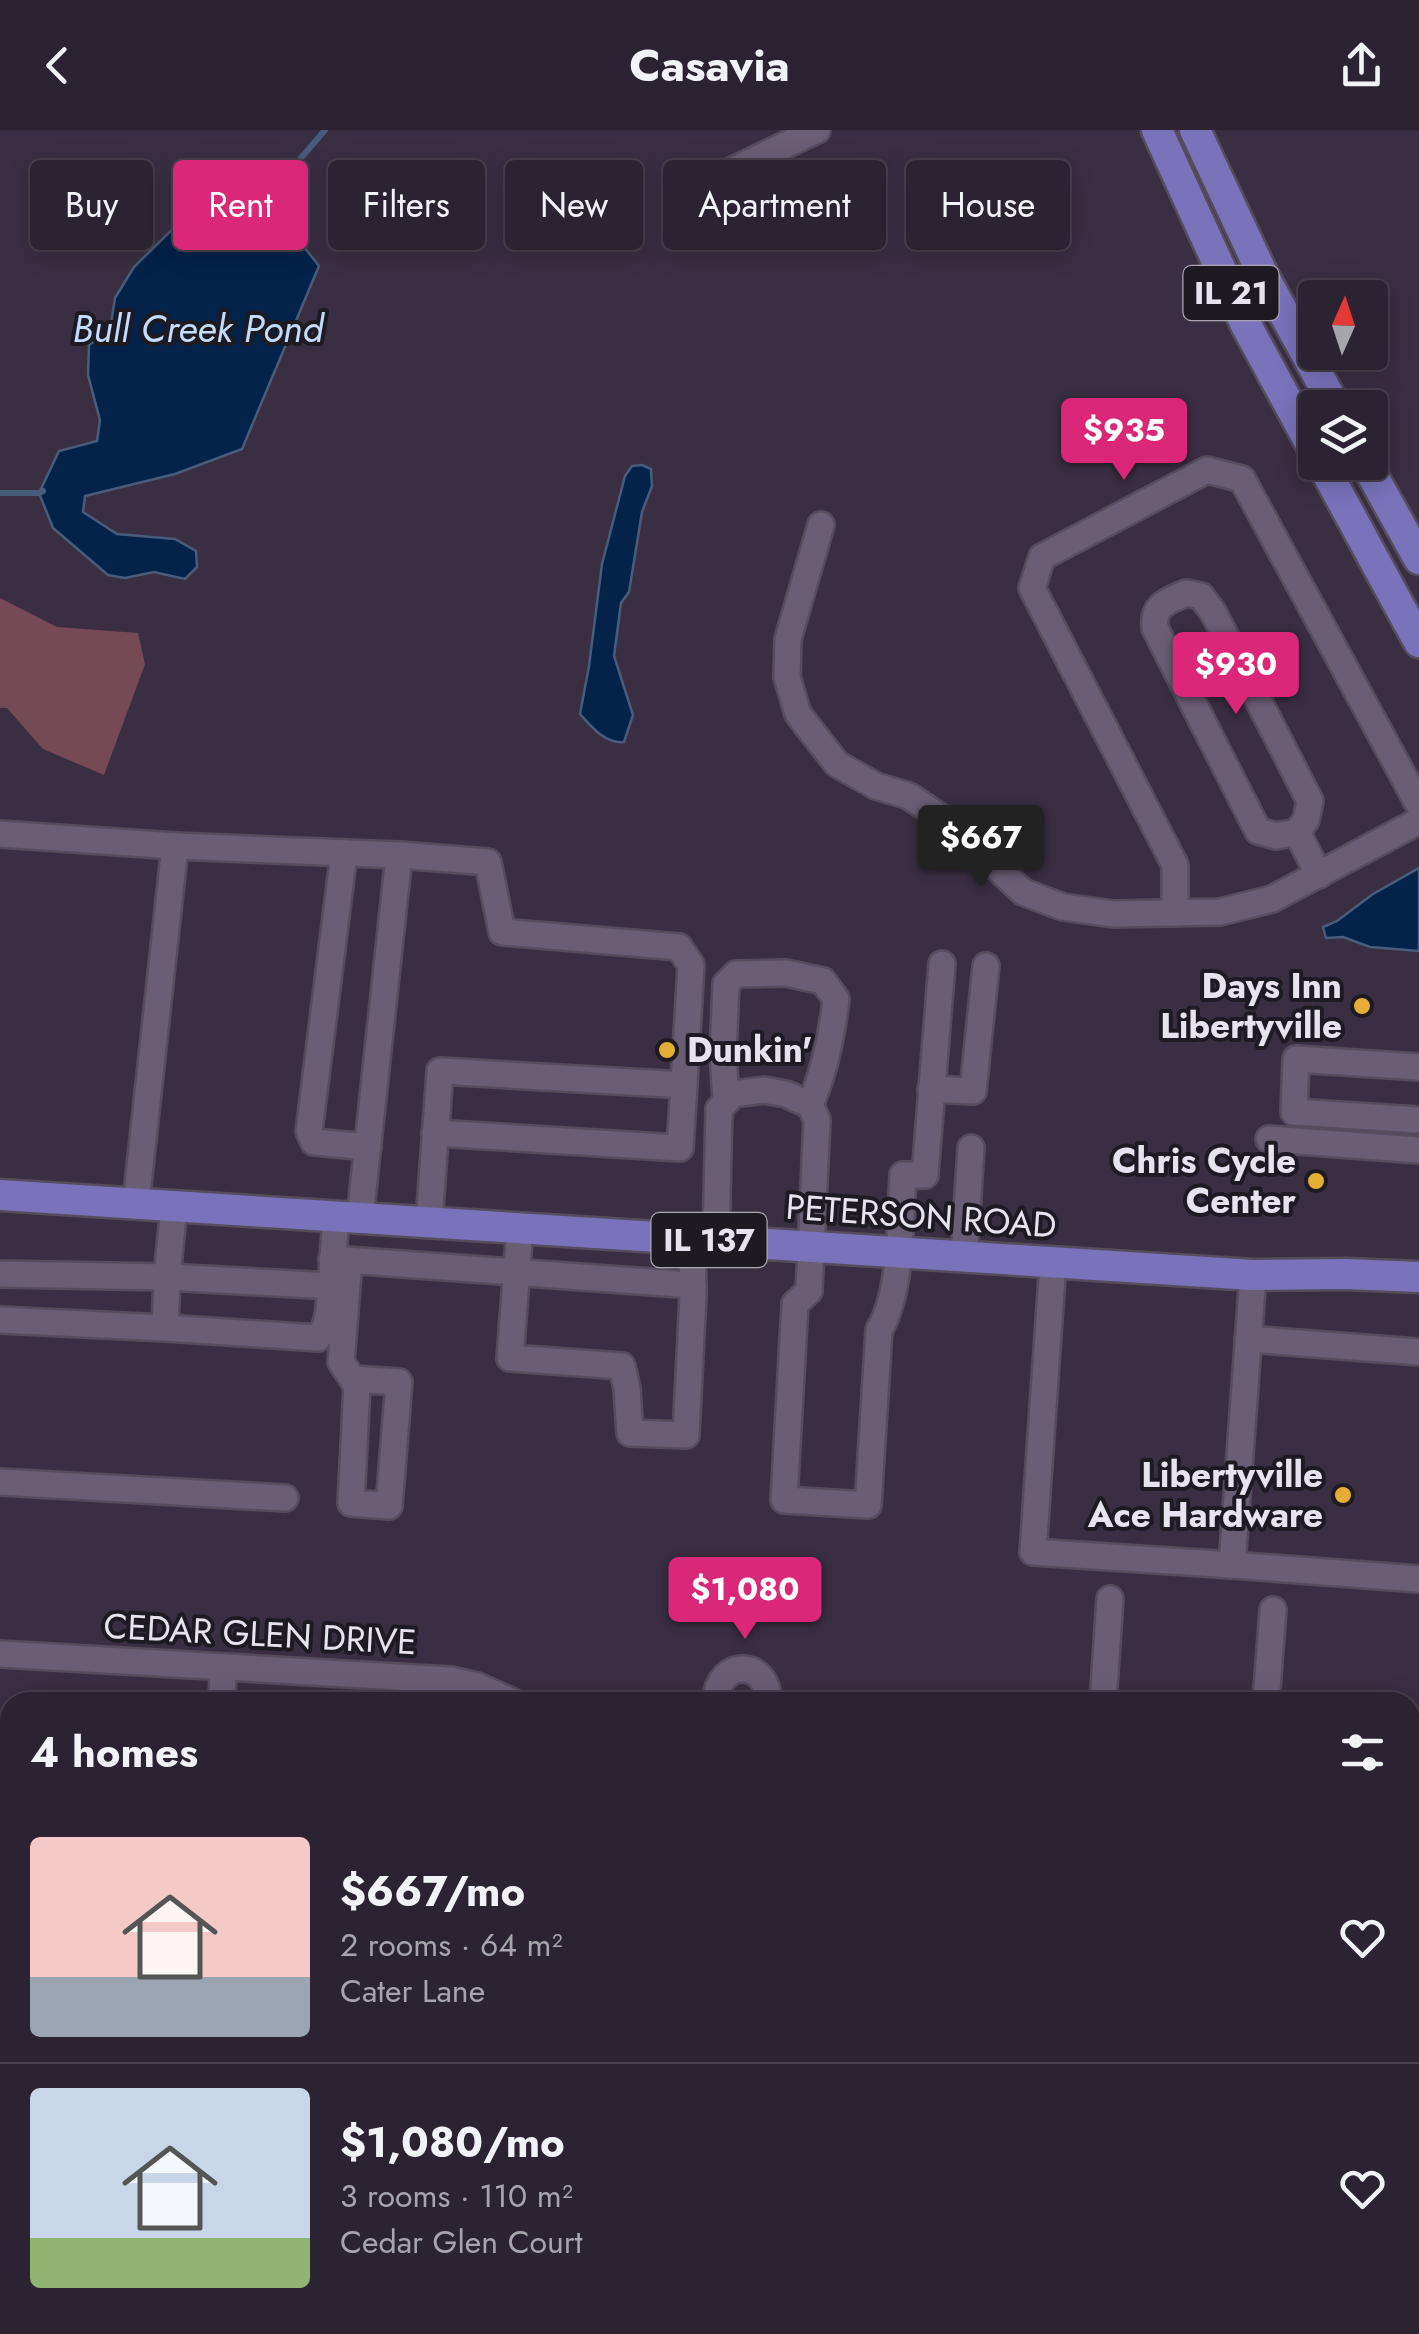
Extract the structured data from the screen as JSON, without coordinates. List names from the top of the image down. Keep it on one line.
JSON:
{"streets":{"main road":["IL 21","PETERSON ROAD","IL 137"],"street":["CEDAR GLEN DRIVE"]},"water":["Bull Creek Pond"],"places":["Days Inn Libertyville","Dunkin'","Chris Cycle Center","Libertyville Ace Hardware"],"north":"top","page":{"header":"Casavia","chip":["Buy","Rent","Filters","New","Apartment","House"],"price":["$935","$930","$667","$1,080"],"heading":"4 homes","list":[{"name":"$667/mo","note":"2 rooms · 64 m² · Cater Lane"},{"name":"$1,080/mo","note":"3 rooms · 110 m² · Cedar Glen Court"}]}}
